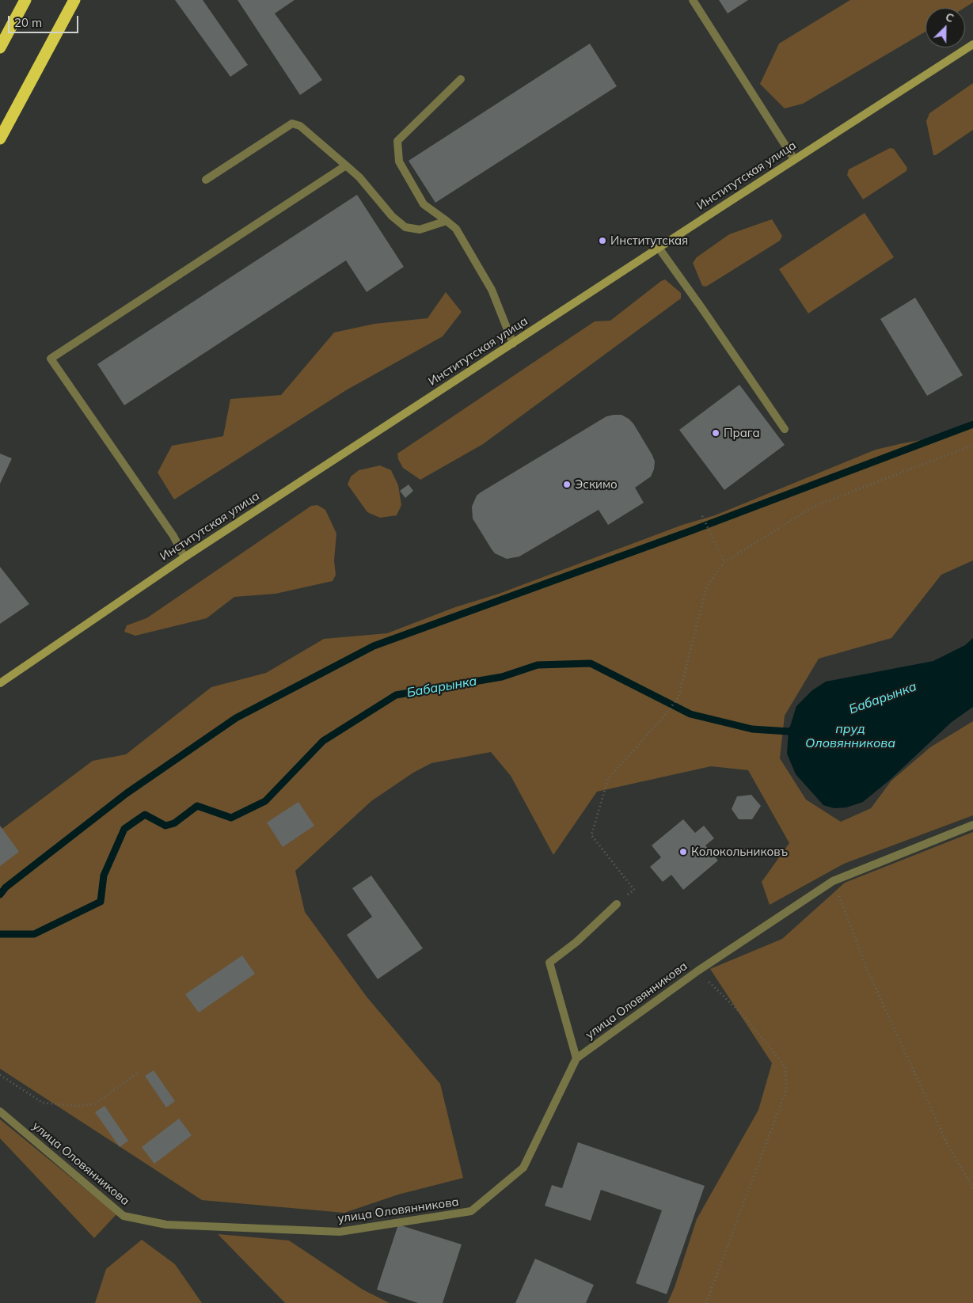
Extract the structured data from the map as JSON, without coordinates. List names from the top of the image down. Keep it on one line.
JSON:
{"streets":{"street":["Институтская улица"],"lane":["улица Оловянникова"]},"water":["Бабарынка","пруд Оловянникова"],"places":["Институтская","Прага","Эскимо","Колокольниковъ"],"scale_bar":"20 m","north":"top right"}
